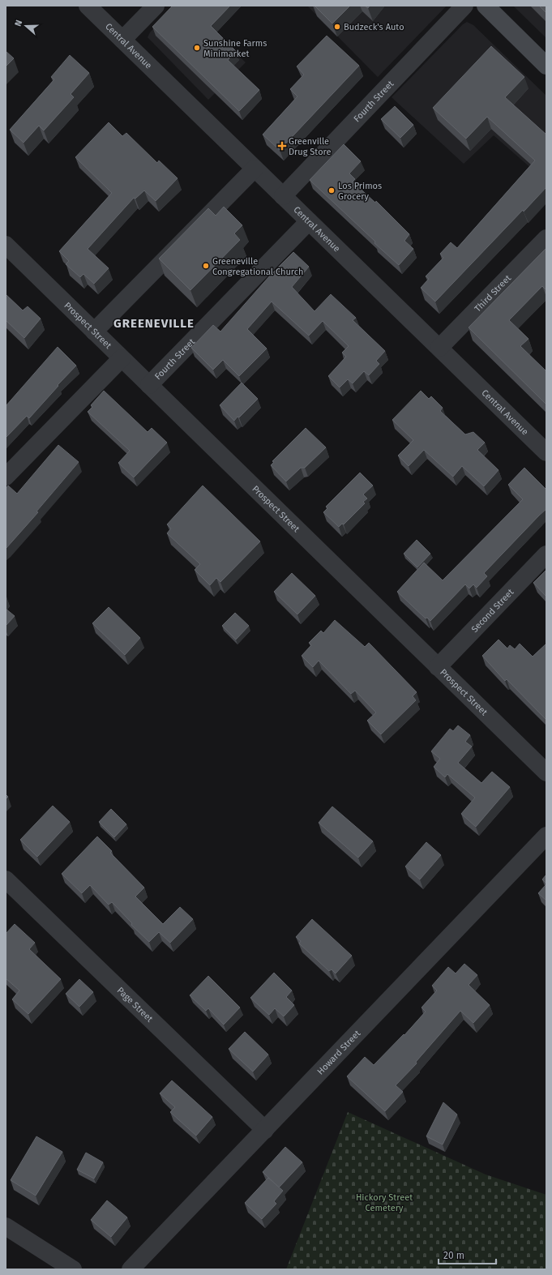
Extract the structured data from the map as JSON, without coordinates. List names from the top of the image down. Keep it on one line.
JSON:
{"streets":{"street":["Central Avenue","Fourth Street","Third Street","Prospect Street","Second Street","Page Street","Howard Street"]},"crossings":[["Central Avenue","Fourth Street"],["Central Avenue","Third Street"],["Fourth Street","Prospect Street"],["Prospect Street","Second Street"],["Page Street","Howard Street"]],"districts":["GREENEVILLE"],"parks":["Hickory Street Cemetery"],"places":{"other":["Budzeck's Auto","Sunshine Farms Minimarket","Los Primos Grocery","Greeneville Congregational Church"],"health":["Greenville Drug Store"]},"scale_bar":"20 m","north":"left"}
